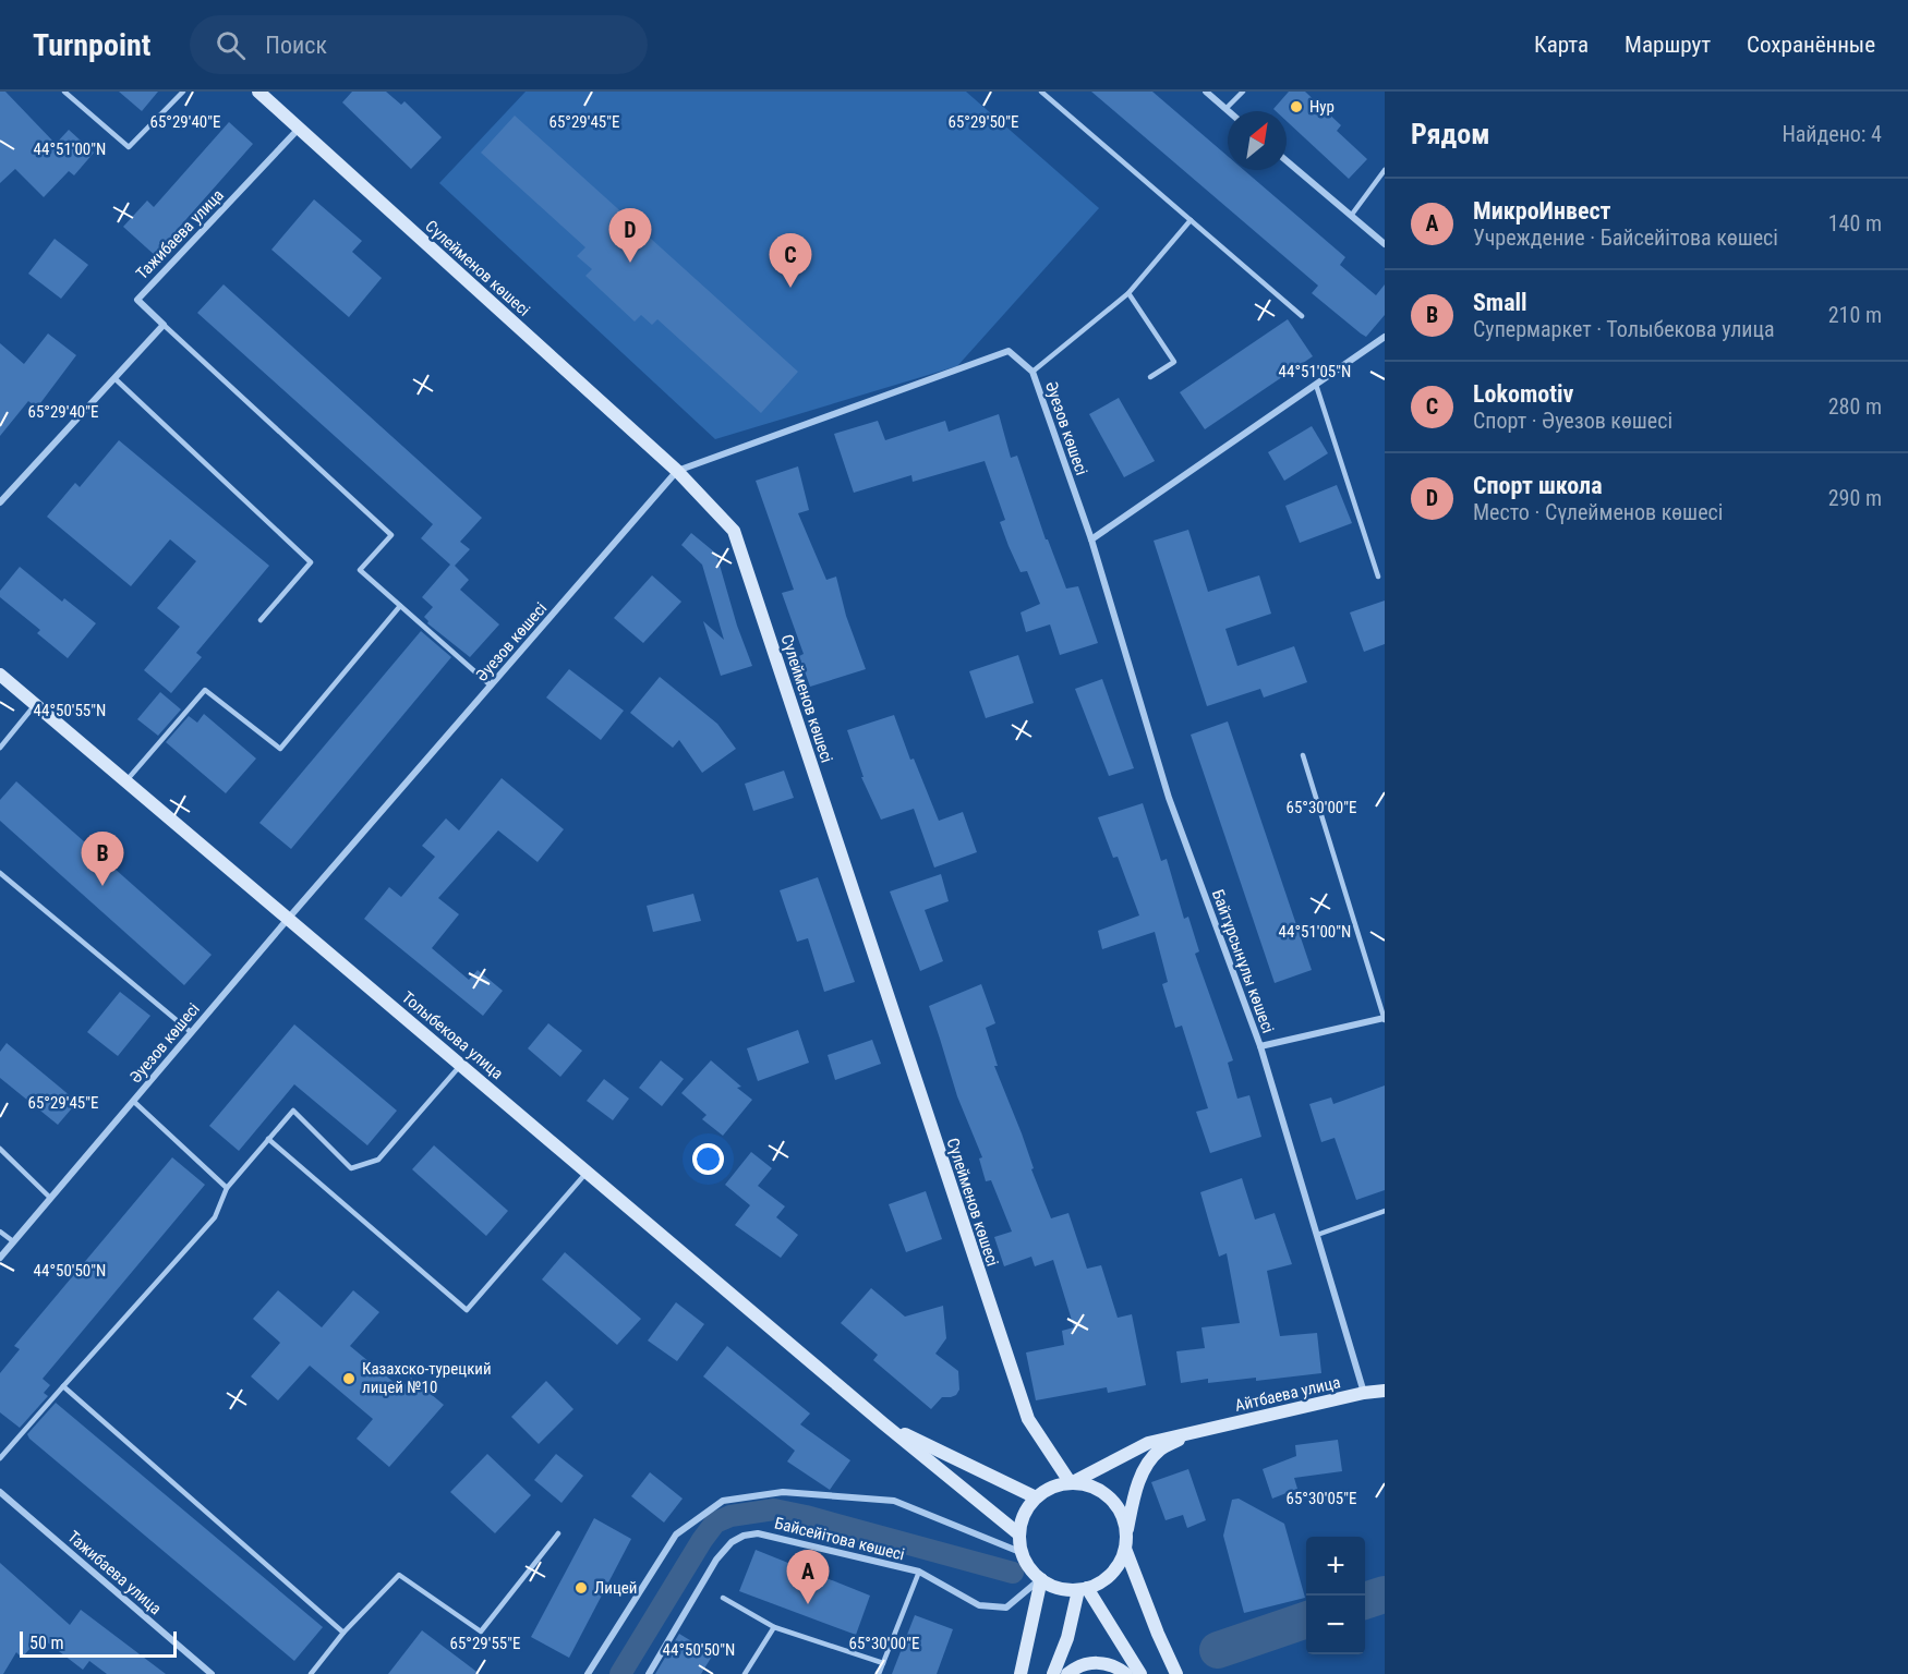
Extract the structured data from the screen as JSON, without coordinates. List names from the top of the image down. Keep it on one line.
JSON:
{"streets":{"main road":["Сүлейменов көшесі","Толыбекова улица","Айтбаева улица"],"street":["Тажибаева улица","Әуезов көшесі","Байтұрсынұлы көшесі","Байсейітова көшесі"]},"crossings":[["Тажибаева улица","Сүлейменов көшесі"],["Сүлейменов көшесі","Әуезов көшесі"],["Сүлейменов көшесі","Байсейітова көшесі"],["Әуезов көшесі","Байтұрсынұлы көшесі"],["Әуезов көшесі","Толыбекова улица"],["Байтұрсынұлы көшесі","Айтбаева улица"]],"places":["Нур","Казахско-турецкий лицей №10","Лицей"],"scale_bar":"50 m","north":"top right","page":{"header":"Turnpoint","search":"Поиск","nav":["Карта","Маршрут","Сохранённые"],"heading":["Рядом","Найдено: 4"],"list":[{"mark":"A","name":"МикроИнвест","note":"Учреждение · Байсейітова көшесі","value":"140 m"},{"mark":"B","name":"Small","note":"Супермаркет · Толыбекова улица","value":"210 m"},{"mark":"C","name":"Lokomotiv","note":"Спорт · Әуезов көшесі","value":"280 m"},{"mark":"D","name":"Спорт школа","note":"Место · Сүлейменов көшесі","value":"290 m"}],"pins":["D","C","B","A"],"map_buttons":["+","−"],"scale":"50 m"},"coordinates":["65°29'50\"E","65°29'40\"E","65°29'45\"E","44°51'00\"N","44°51'05\"N","44°50'55\"N","65°30'00\"E","44°50'50\"N","65°30'05\"E","65°29'55\"E"]}
